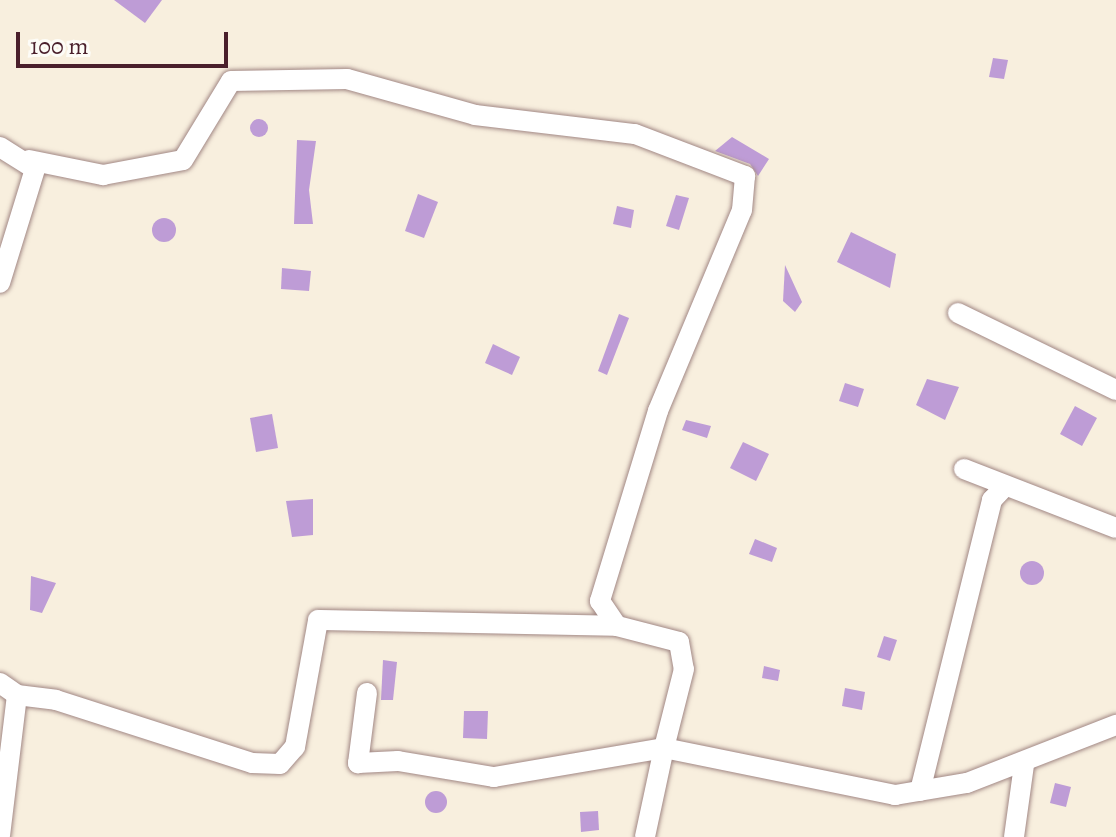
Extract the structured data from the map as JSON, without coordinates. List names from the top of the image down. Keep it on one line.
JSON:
{"scale_bar":"100 m"}
